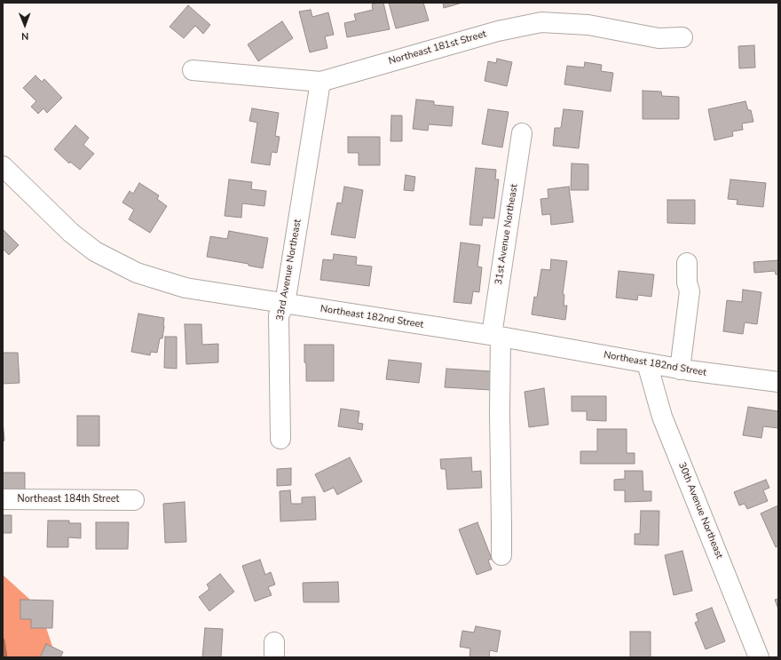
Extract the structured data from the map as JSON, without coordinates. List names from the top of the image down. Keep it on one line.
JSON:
{"streets":{"street":["Northeast 181st Street","31st Avenue Northeast","33rd Avenue Northeast","Northeast 182nd Street","Northeast 184th Street","30th Avenue Northeast"]},"crossings":[["Northeast 181st Street","33rd Avenue Northeast"],["31st Avenue Northeast","Northeast 182nd Street"],["33rd Avenue Northeast","Northeast 182nd Street"],["Northeast 182nd Street","30th Avenue Northeast"]],"north":"bottom"}
